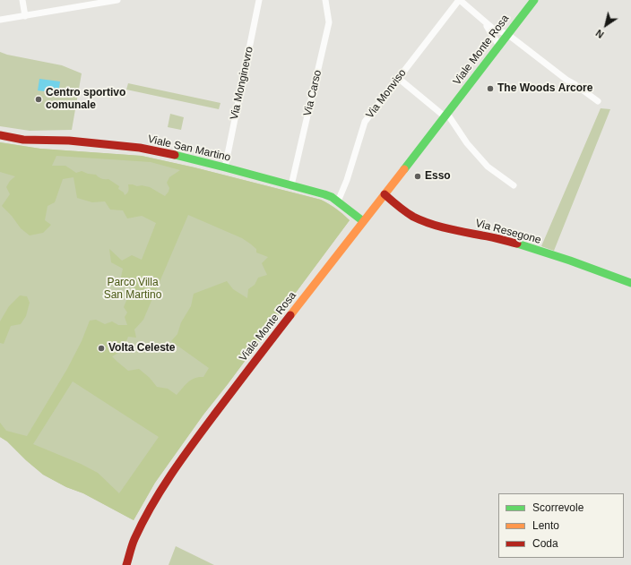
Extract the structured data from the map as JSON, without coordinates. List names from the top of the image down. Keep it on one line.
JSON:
{"streets":{"main road":["Viale Monte Rosa","Viale San Martino","Via Resegone"],"street":["Via Monginevro","Via Carso","Via Monviso"]},"crossings":[["Viale Monte Rosa","Viale San Martino"],["Viale Monte Rosa","Via Resegone"],["Via Monginevro","Viale San Martino"],["Via Carso","Viale San Martino"],["Via Monviso","Viale San Martino"]],"parks":["Parco Villa San Martino"],"places":["The Woods Arcore","Centro sportivo comunale","Esso","Volta Celeste"],"legend":["Scorrevole","Lento","Coda"],"north":"bottom left"}
